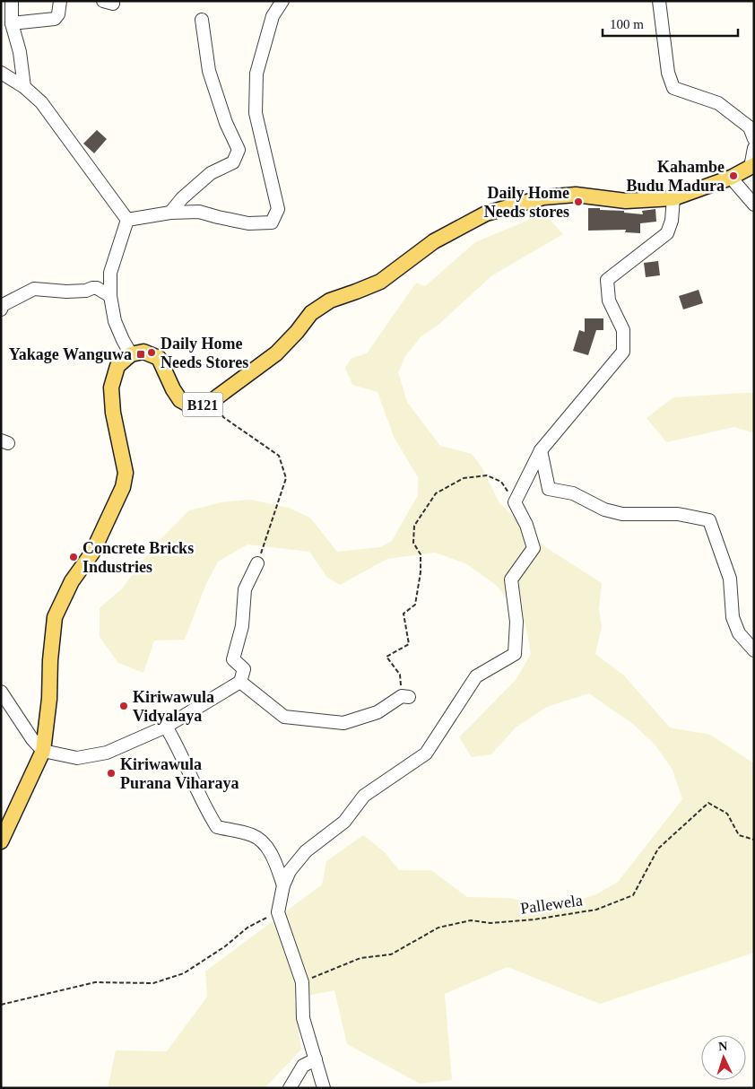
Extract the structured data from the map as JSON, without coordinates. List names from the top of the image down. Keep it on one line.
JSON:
{"streets":{"main road":["B121"],"path":["Pallewela"]},"places":{"other":["Kahambe Budu Madura","Daily Home Needs stores","Daily Home Needs Stores","Concrete Bricks Industries","Kiriwawula Vidyalaya","Kiriwawula Purana Viharaya"],"transit":["Yakage Wanguwa"]},"scale_bar":"100 m","north":"top"}
